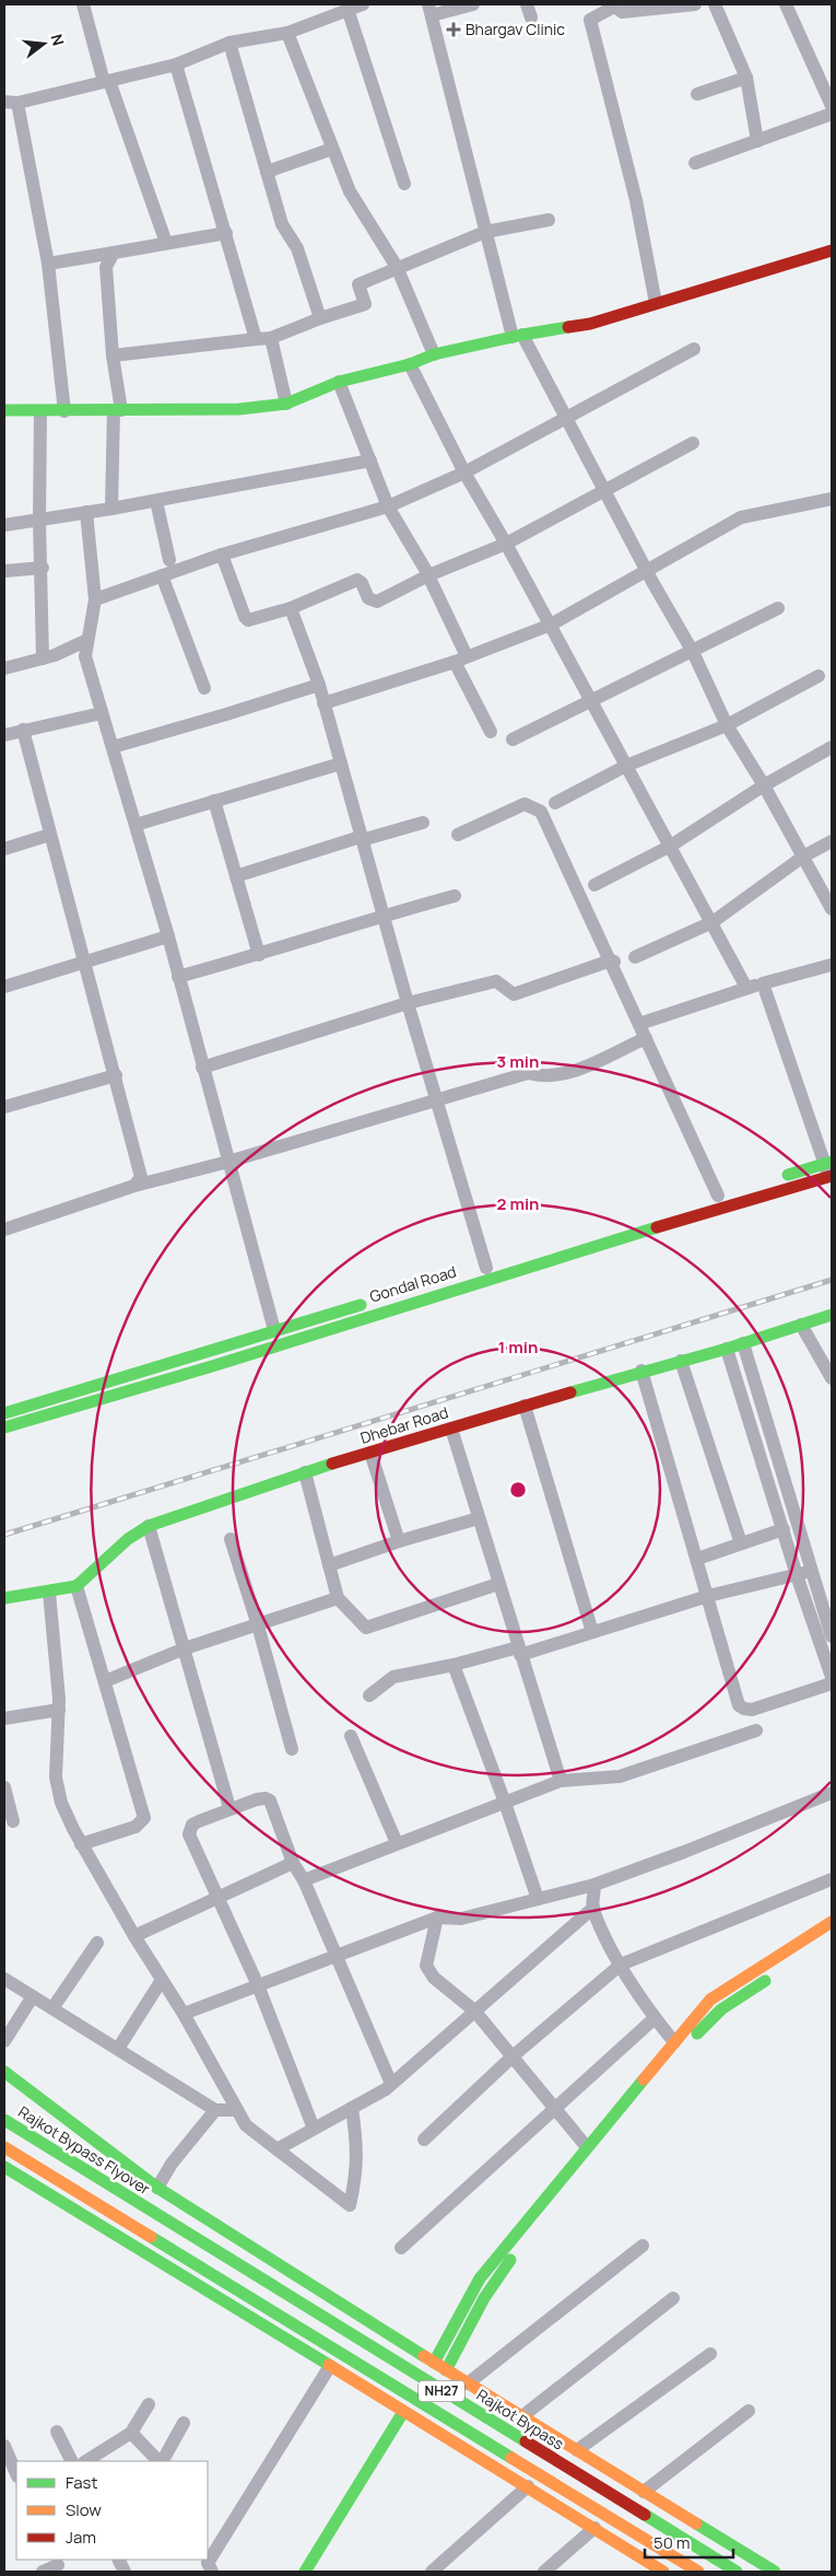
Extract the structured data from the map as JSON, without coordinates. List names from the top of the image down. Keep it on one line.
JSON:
{"streets":{"main road":["Gondal Road","Dhebar Road","Rajkot Bypass Flyover","NH27","Rajkot Bypass"]},"crossings":[["Rajkot Bypass Flyover","Rajkot Bypass"]],"places":{"health":["Bhargav Clinic"]},"legend":["Fast","Slow","Jam"],"scale_bar":"50 m","north":"right","rings":["3 min","2 min","1 min"]}
